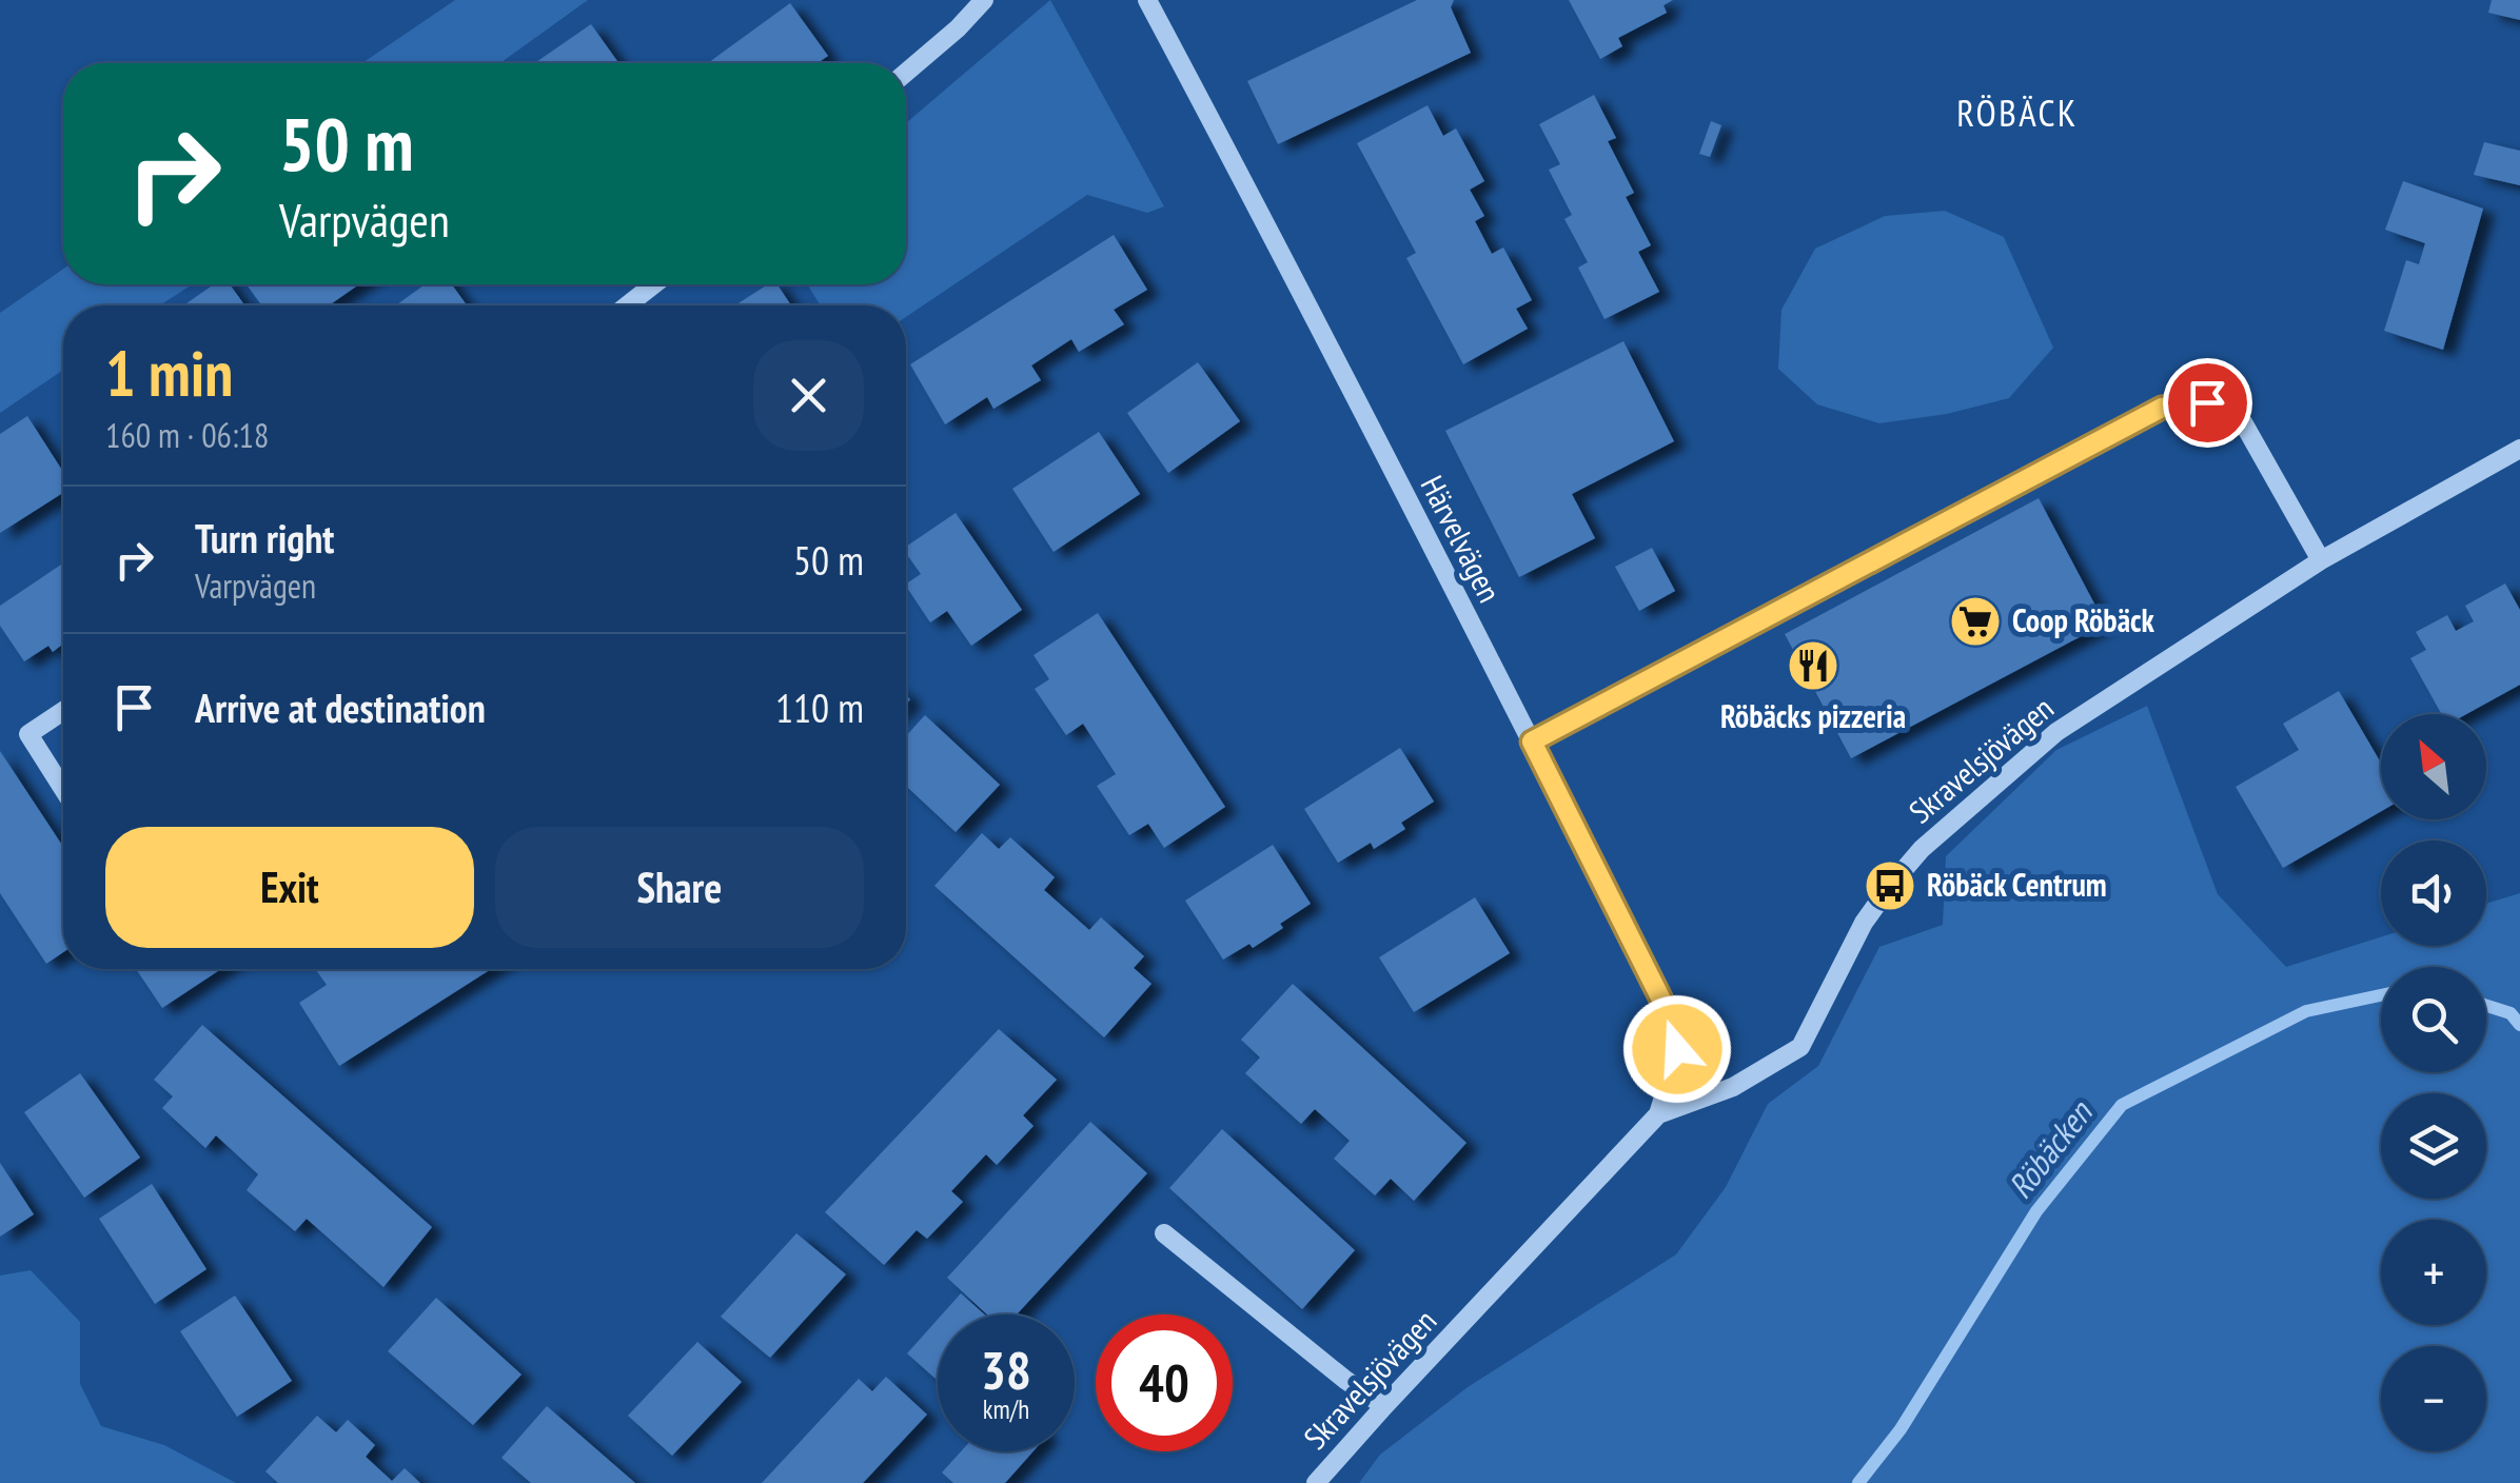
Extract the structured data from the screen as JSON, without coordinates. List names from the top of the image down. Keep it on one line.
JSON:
{"streets":{"street":["Härvelvägen","Skravelsjövägen"]},"crossings":[["Härvelvägen","Skravelsjövägen"]],"districts":["RÖBÄCK"],"water":["Röbäcken"],"places":{"supermarket":["Coop Röbäck"],"restaurant":["Röbäcks pizzeria"],"bus stop":["Röbäck Centrum"]},"north":"top left","page":{"turn":["50 m","Varpvägen"],"heading":["1 min","160 m · 06:18"],"list":[{"name":"Turn right","note":"Varpvägen","value":"50 m"},{"name":"Arrive at destination","value":"110 m"}],"map_buttons":["+","−"],"buttons":["Exit","Share"],"speed":"38 km/h","limit":"40"}}
